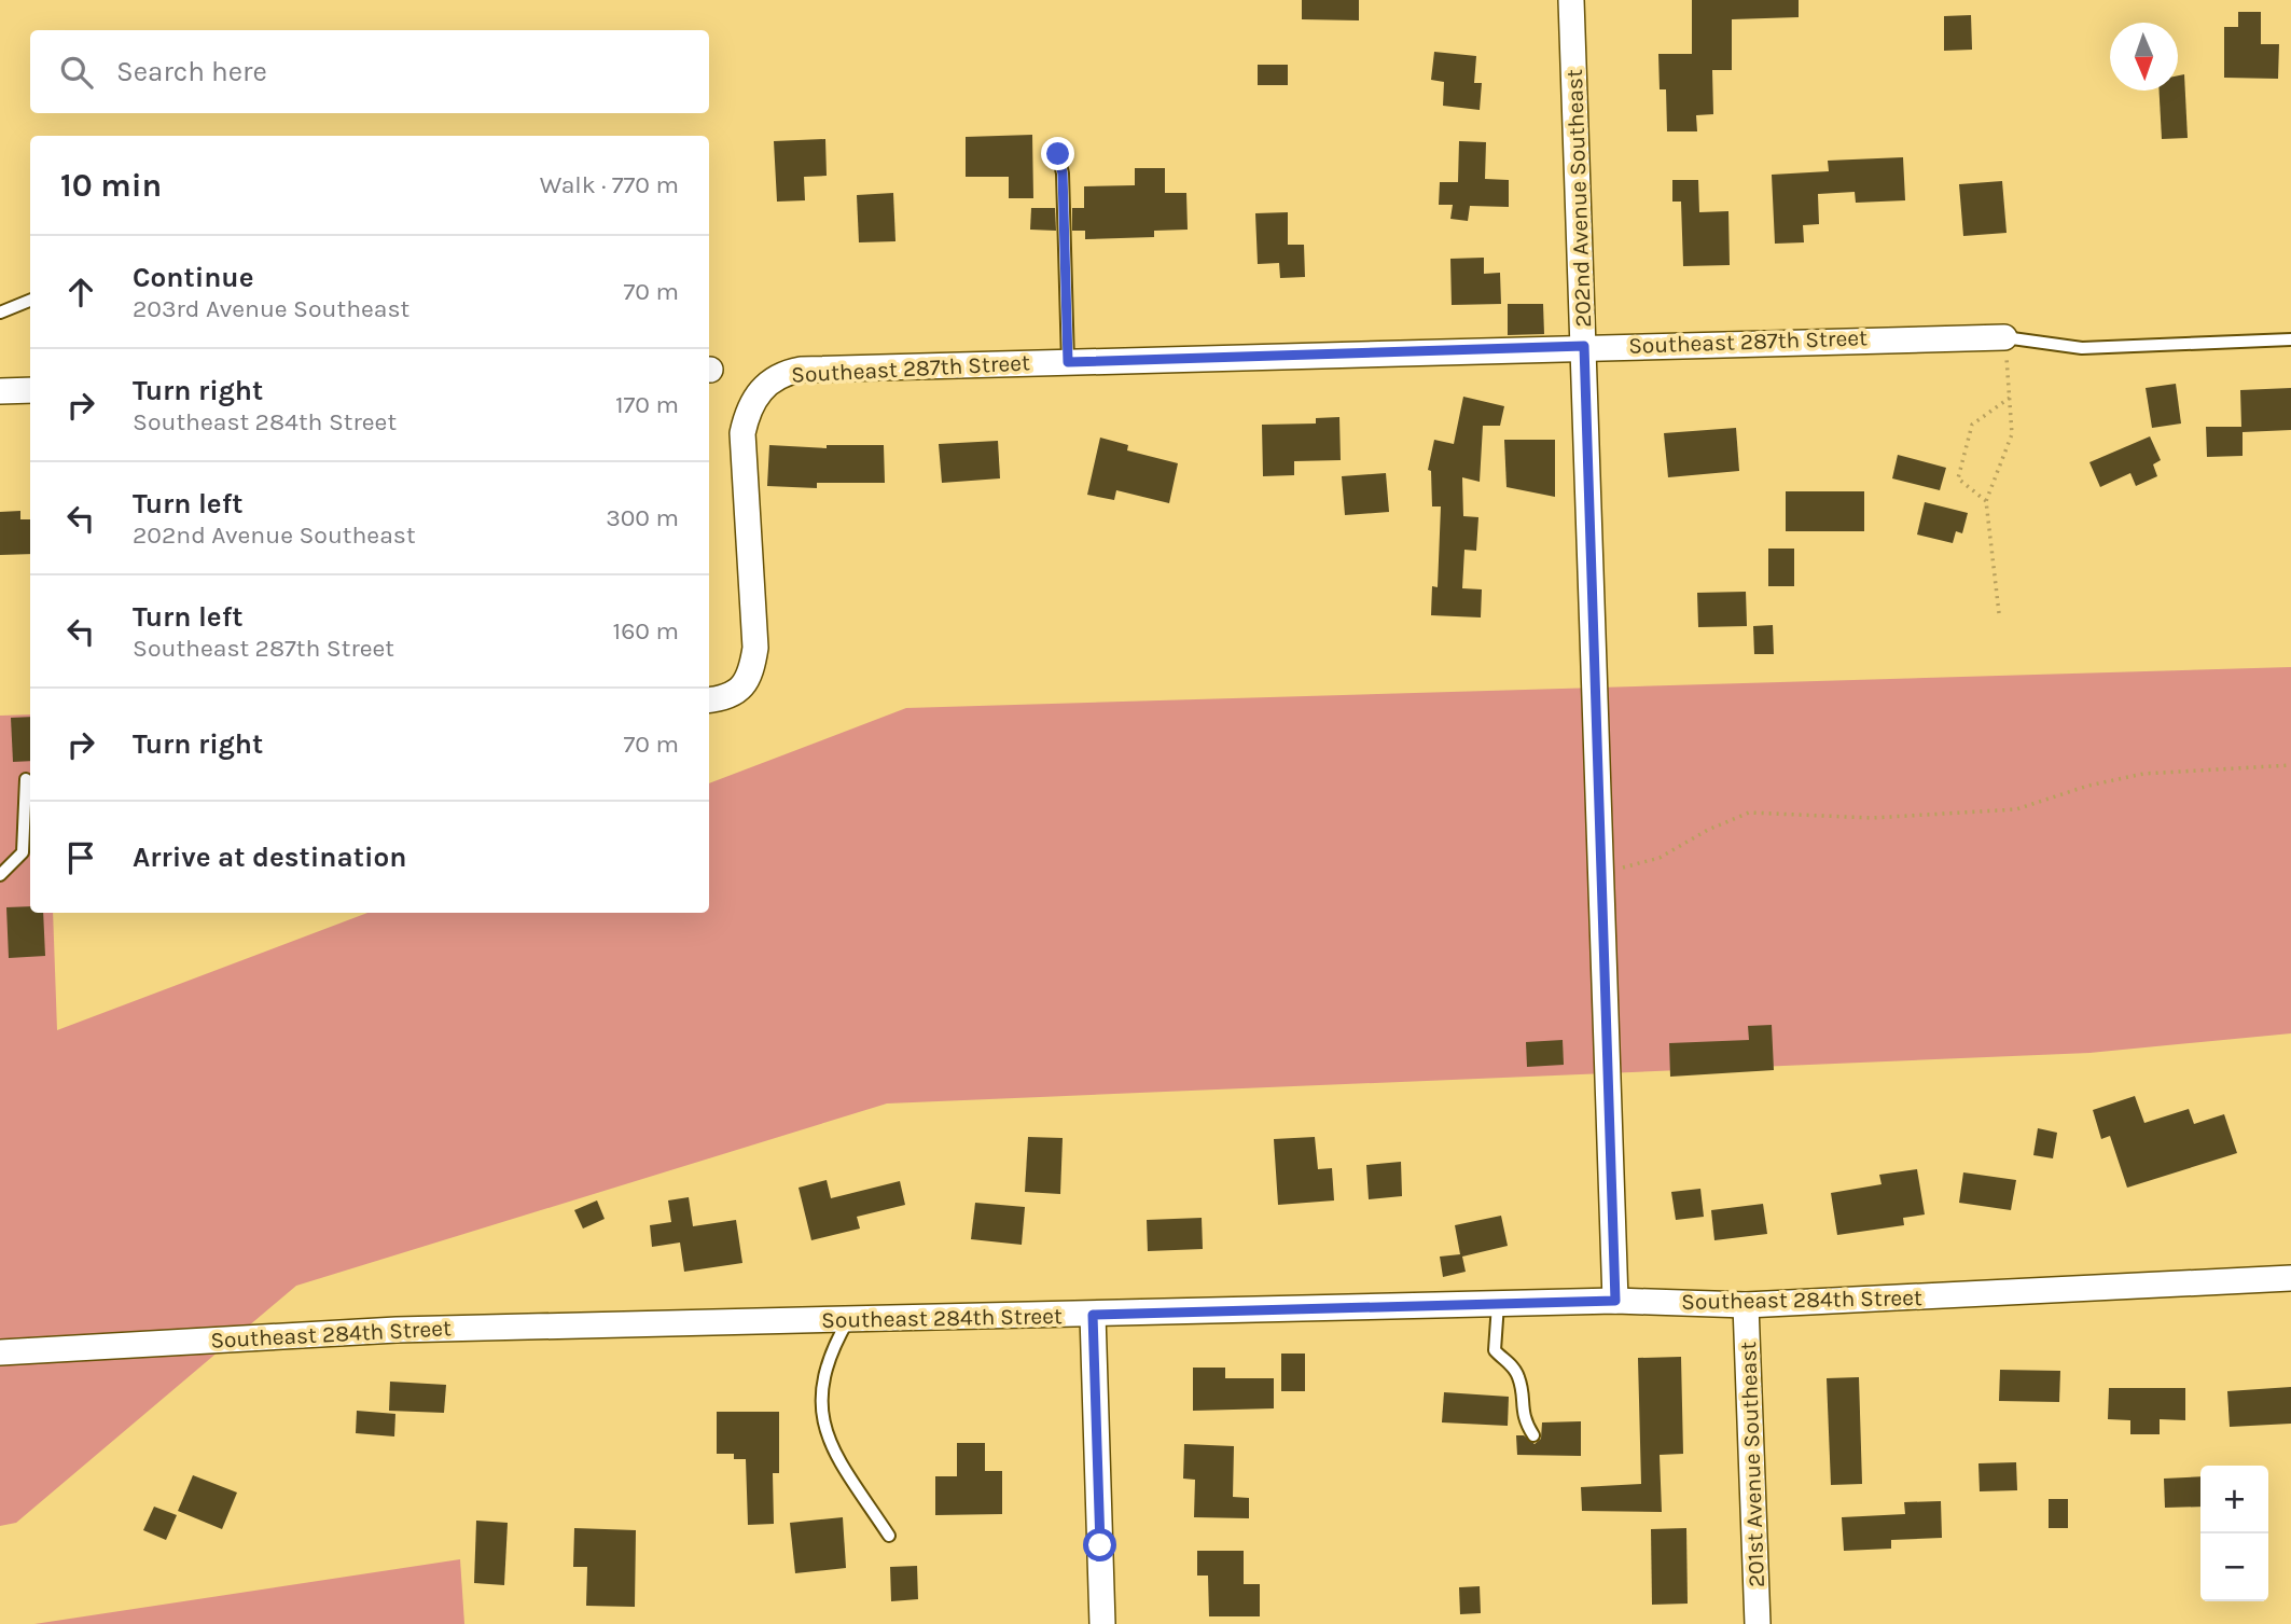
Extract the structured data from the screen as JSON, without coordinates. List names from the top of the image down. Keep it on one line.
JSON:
{"streets":{"street":["202nd Avenue Southeast","Southeast 287th Street","Southeast 284th Street","201st Avenue Southeast"]},"crossings":[["202nd Avenue Southeast","Southeast 287th Street"],["202nd Avenue Southeast","Southeast 284th Street"],["Southeast 284th Street","201st Avenue Southeast"]],"north":"bottom","page":{"search":"Search here","heading":["10 min","Walk · 770 m"],"list":[["Continue","203rd Avenue Southeast","70 m"],["Turn right","Southeast 284th Street","170 m"],["Turn left","202nd Avenue Southeast","300 m"],["Turn left","Southeast 287th Street","160 m"],["Turn right","70 m"],"Arrive at destination"],"map_buttons":["+","−"]}}
